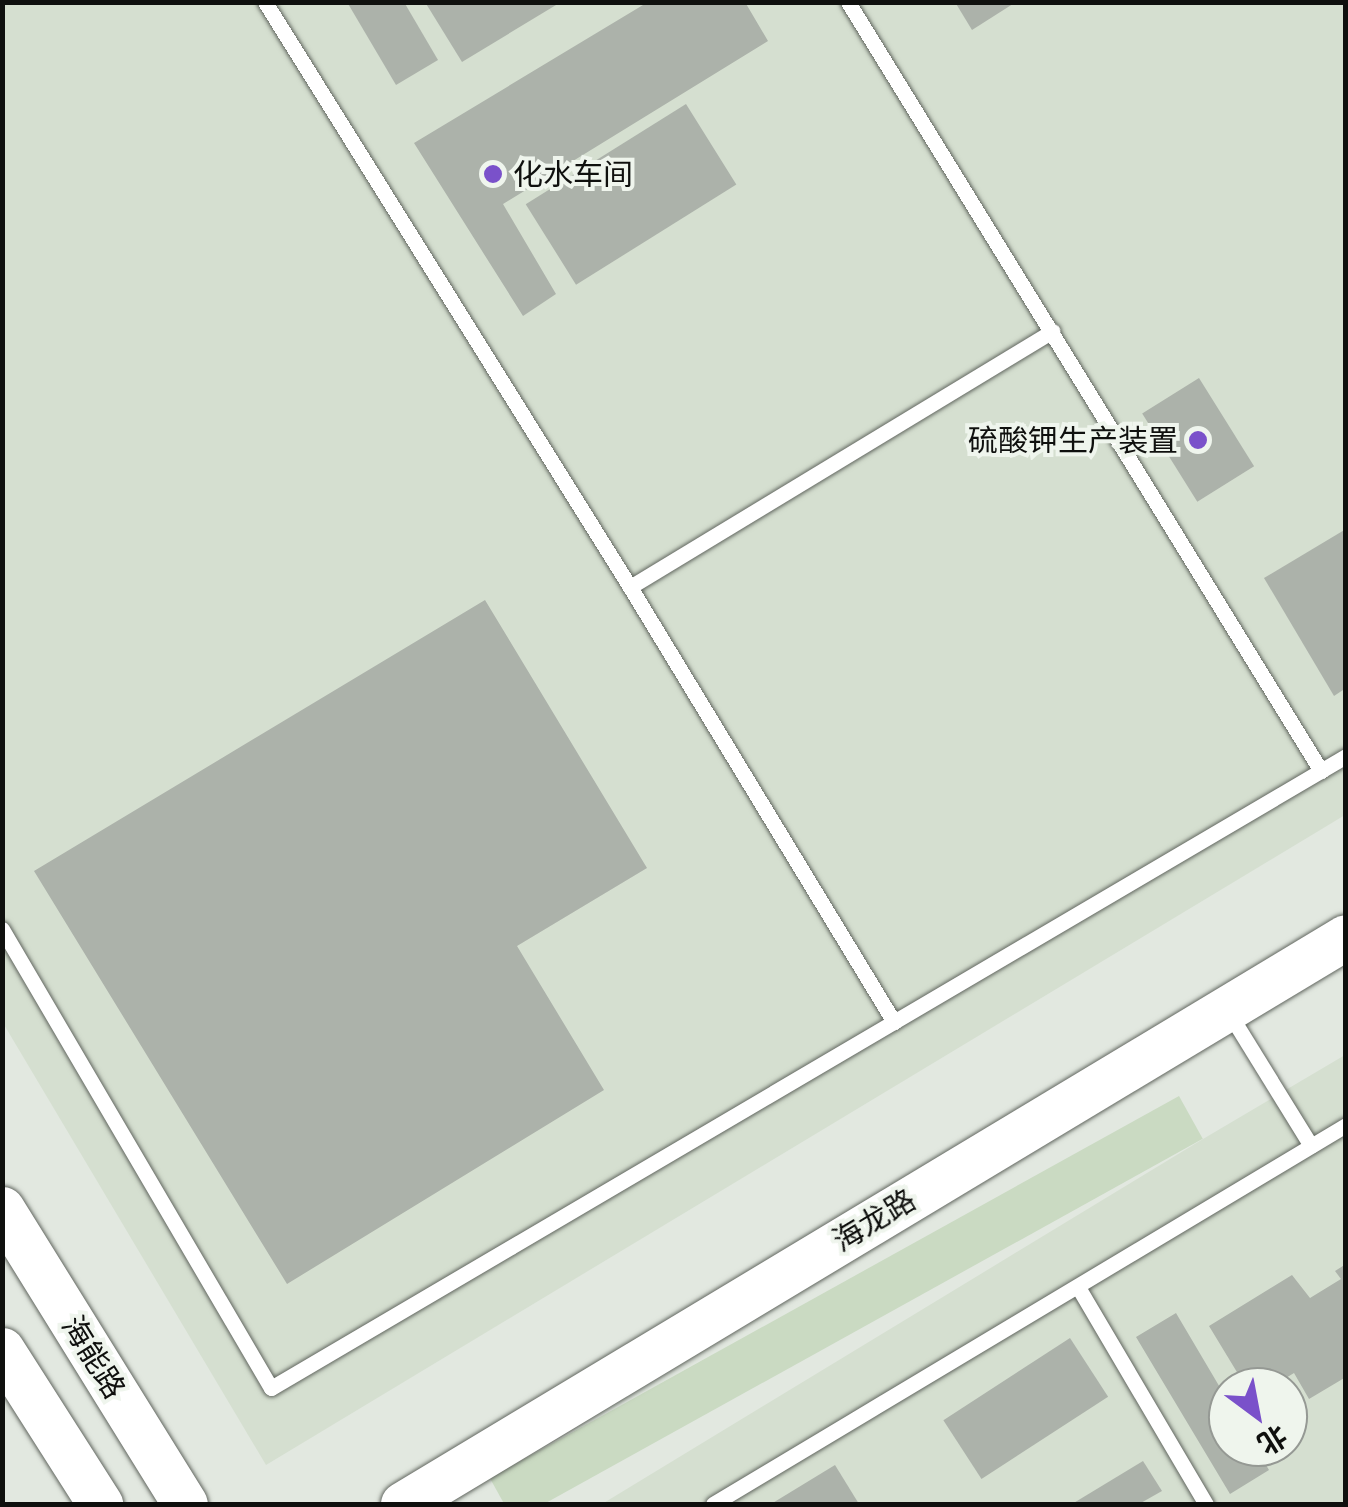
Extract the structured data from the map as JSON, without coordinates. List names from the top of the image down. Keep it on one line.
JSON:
{"streets":{"street":["海龙路","海能路"]},"places":["化水车间","硫酸钾生产装置"],"north":"bottom right"}
